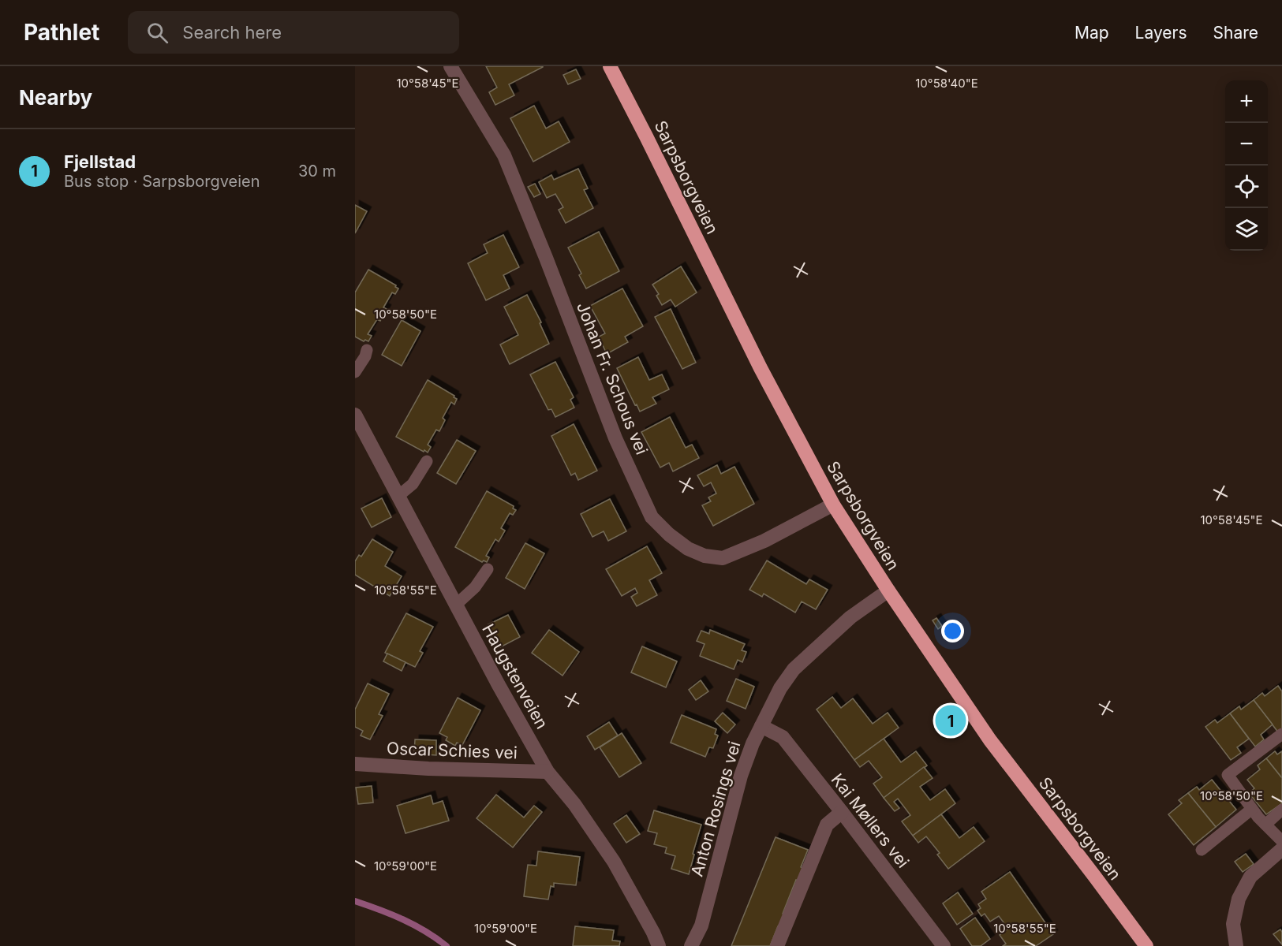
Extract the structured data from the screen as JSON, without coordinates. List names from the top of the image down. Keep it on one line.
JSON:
{"streets":{"highway":["Sarpsborgveien"],"street":["Johan Fr. Schous vei","Haugstenveien","Oscar Schies vei","Anton Rosings vei","Kai Møllers vei"]},"crossings":[["Sarpsborgveien","Johan Fr. Schous vei"],["Sarpsborgveien","Anton Rosings vei"],["Haugstenveien","Oscar Schies vei"],["Anton Rosings vei","Kai Møllers vei"]],"page":{"header":"Pathlet","search":"Search here","nav":["Map","Layers","Share"],"heading":"Nearby","map_buttons":["+","−"],"list":[{"mark":"1","name":"Fjellstad","note":"Bus stop · Sarpsborgveien","value":"30 m"}],"pins":"1"},"coordinates":["10°58'45\"E","10°58'40\"E","10°58'50\"E","10°58'55\"E","10°59'00\"E"]}
